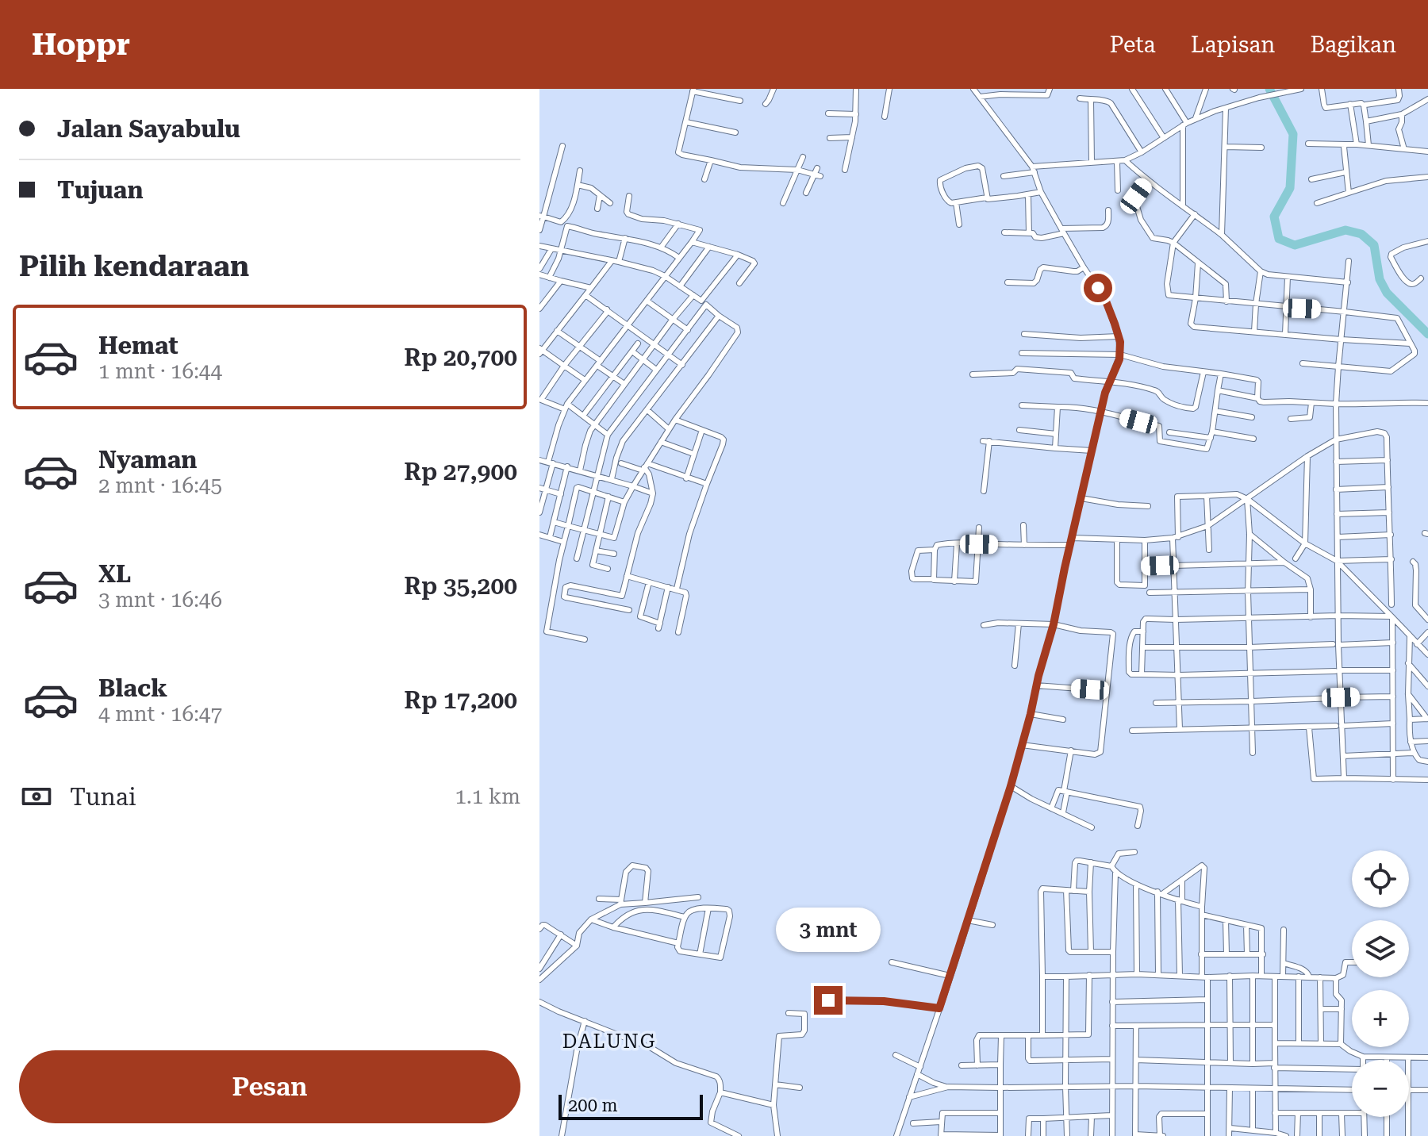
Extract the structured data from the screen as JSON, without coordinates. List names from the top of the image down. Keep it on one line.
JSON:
{"districts":["DALUNG"],"scale_bar":"200 m","page":{"header":"Hoppr","nav":["Peta","Lapisan","Bagikan"],"banner":["Jalan Sayabulu","Tujuan"],"heading":"Pilih kendaraan","list":[{"name":"Hemat","note":"1 mnt · 16:44","value":"Rp 20,700"},{"name":"Nyaman","note":"2 mnt · 16:45","value":"Rp 27,900"},{"name":"XL","note":"3 mnt · 16:46","value":"Rp 35,200"},{"name":"Black","note":"4 mnt · 16:47","value":"Rp 17,200"}],"pay":["Tunai","1.1 km"],"map_buttons":["+","−"],"bubble":"3 mnt","buttons":"Pesan","scale":"200 m"}}
